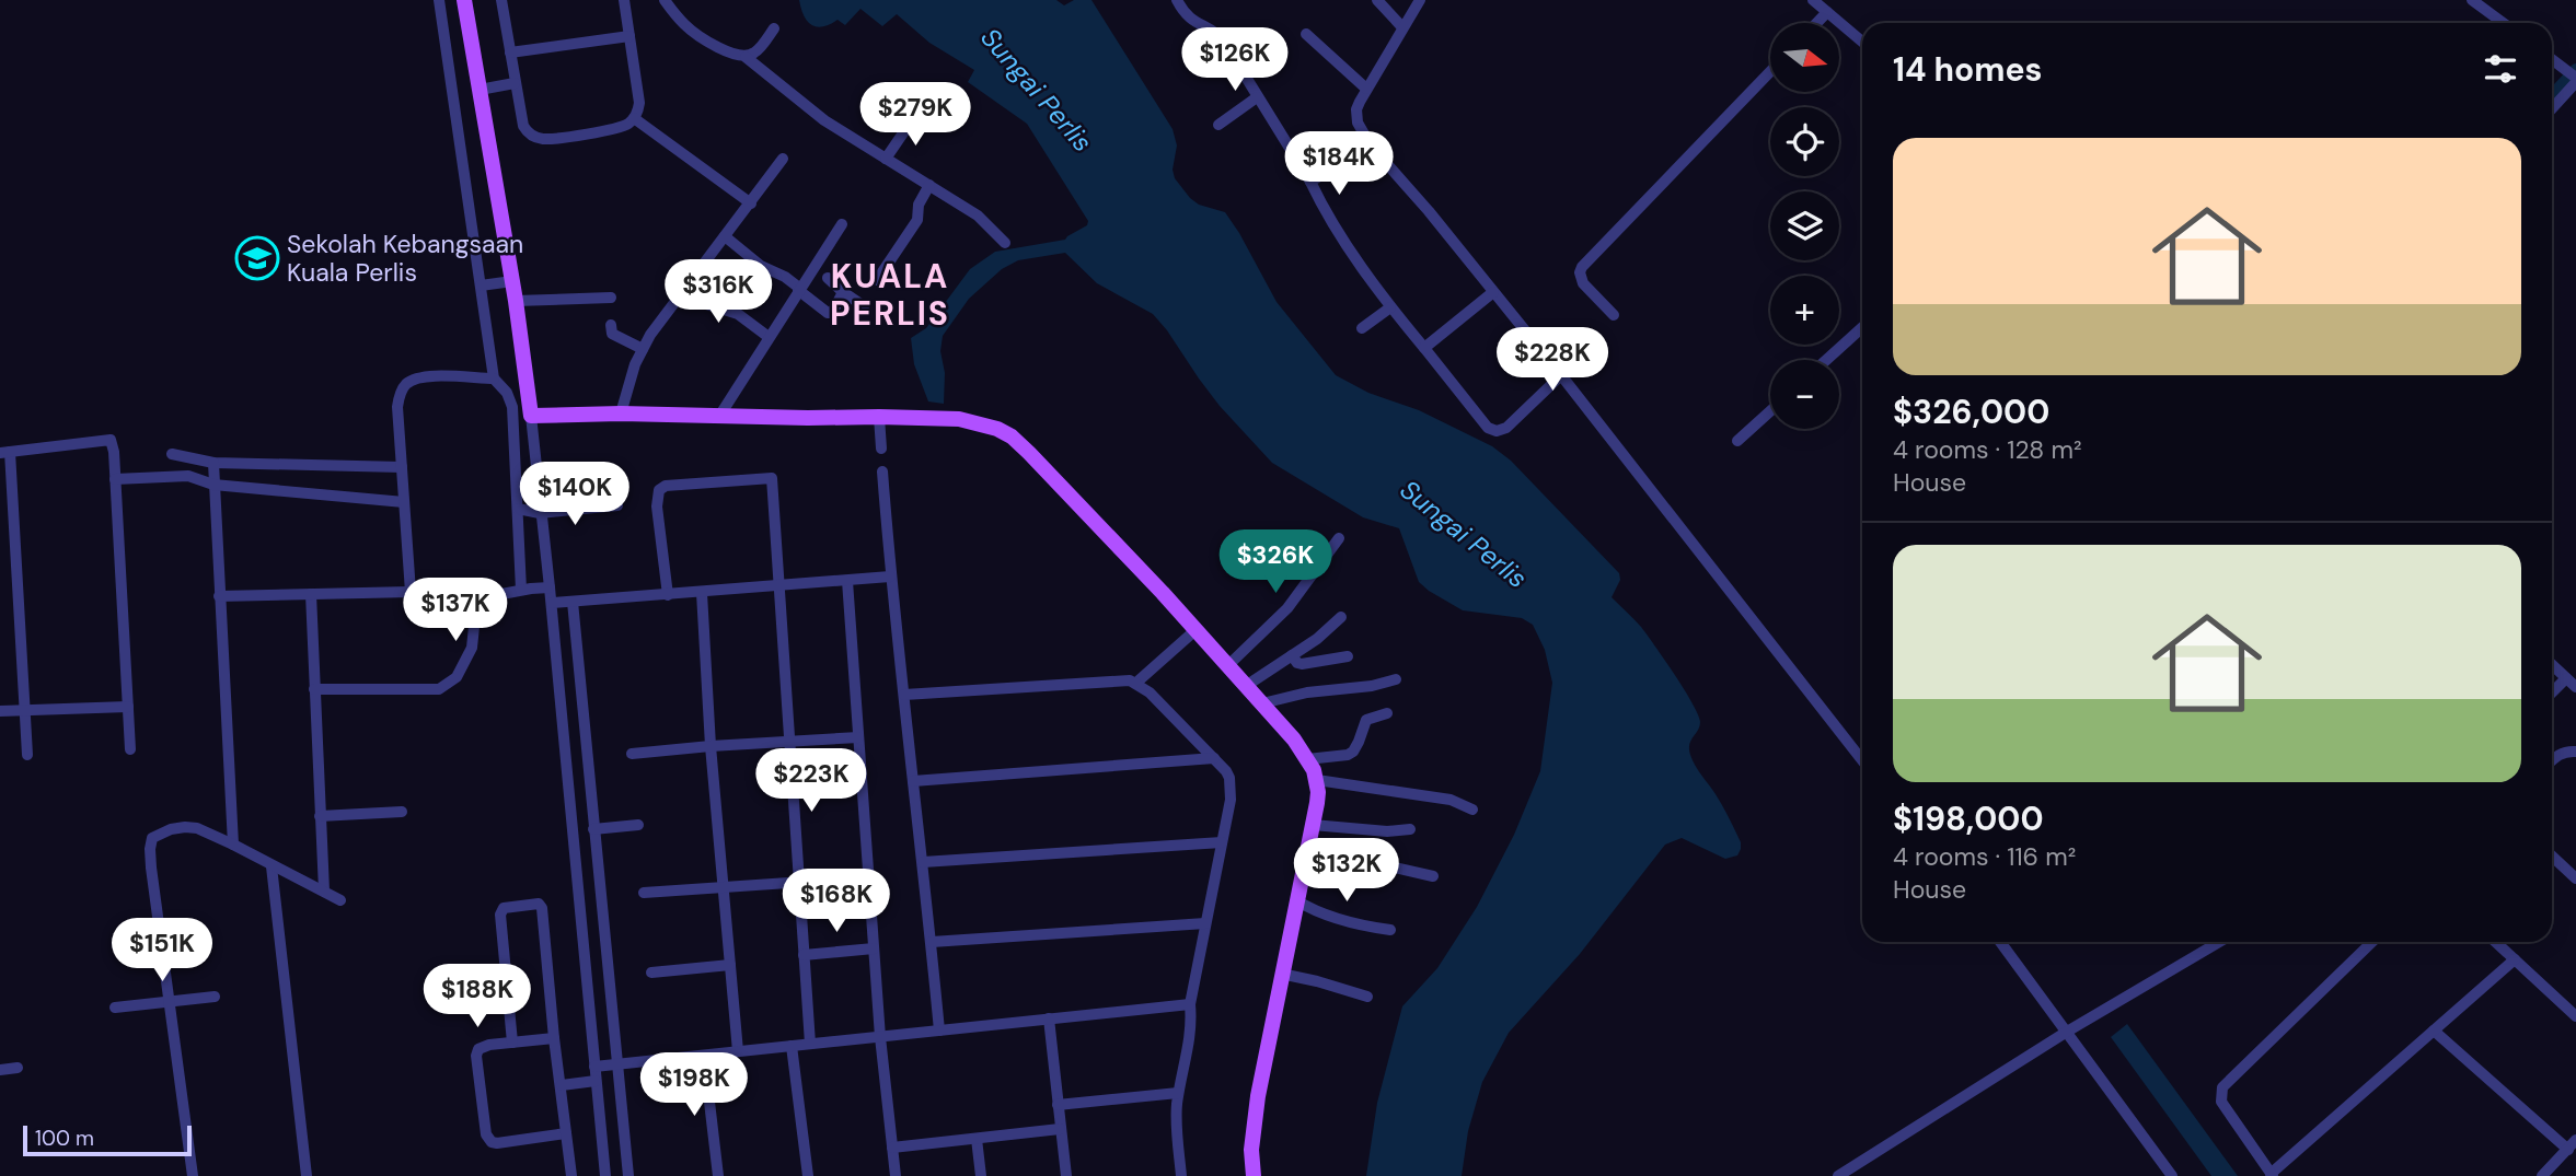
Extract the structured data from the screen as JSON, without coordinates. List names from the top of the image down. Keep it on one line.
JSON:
{"districts":["KUALA PERLIS"],"water":["Sungai Perlis"],"places":{"school or university":["Sekolah Kebangsaan Kuala Perlis"]},"scale_bar":"100 m","north":"right","page":{"map_buttons":["+","−"],"heading":"14 homes","price":["$126K","$279K","$184K","$316K","$228K","$140K","$326K","$137K","$223K","$132K","$168K","$151K","$188K","$198K"],"list":[{"name":"$326,000","note":"4 rooms · 128 m² · House"},{"name":"$198,000","note":"4 rooms · 116 m² · House"}],"scale":"100 m"}}
